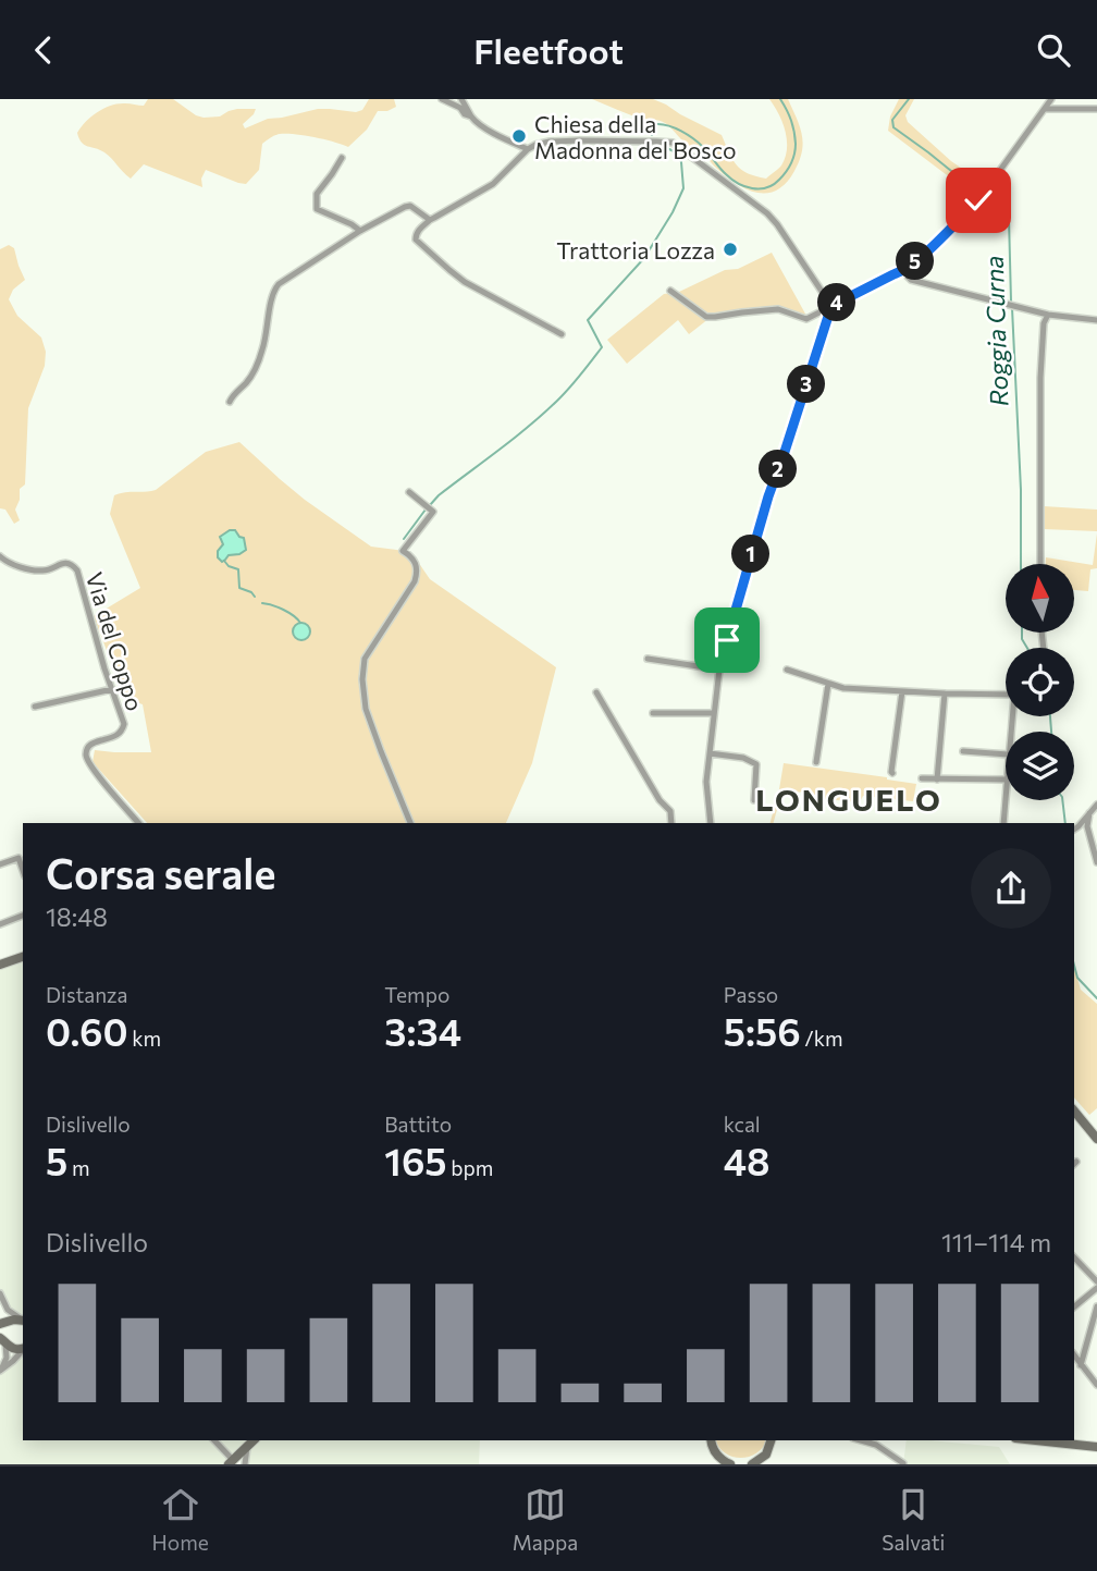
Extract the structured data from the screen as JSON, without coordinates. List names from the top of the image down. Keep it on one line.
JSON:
{"streets":{"street":["Via del Coppo"]},"districts":["LONGUELO"],"water":["Roggia Curna"],"places":["Chiesa della Madonna del Bosco","Trattoria Lozza"],"north":"top","page":{"header":"Fleetfoot","pins":["5","4","3","2","1"],"heading":["Corsa serale","18:48"],"stats":[["Distanza","0.60 km"],["Tempo","3:34"],["Passo","5:56 /km"],["Dislivello","5 m"],["Battito","165 bpm"],["kcal","48"]],"chart":["Dislivello","111–114 m"],"tabs":["Home","Mappa","Salvati"]}}
